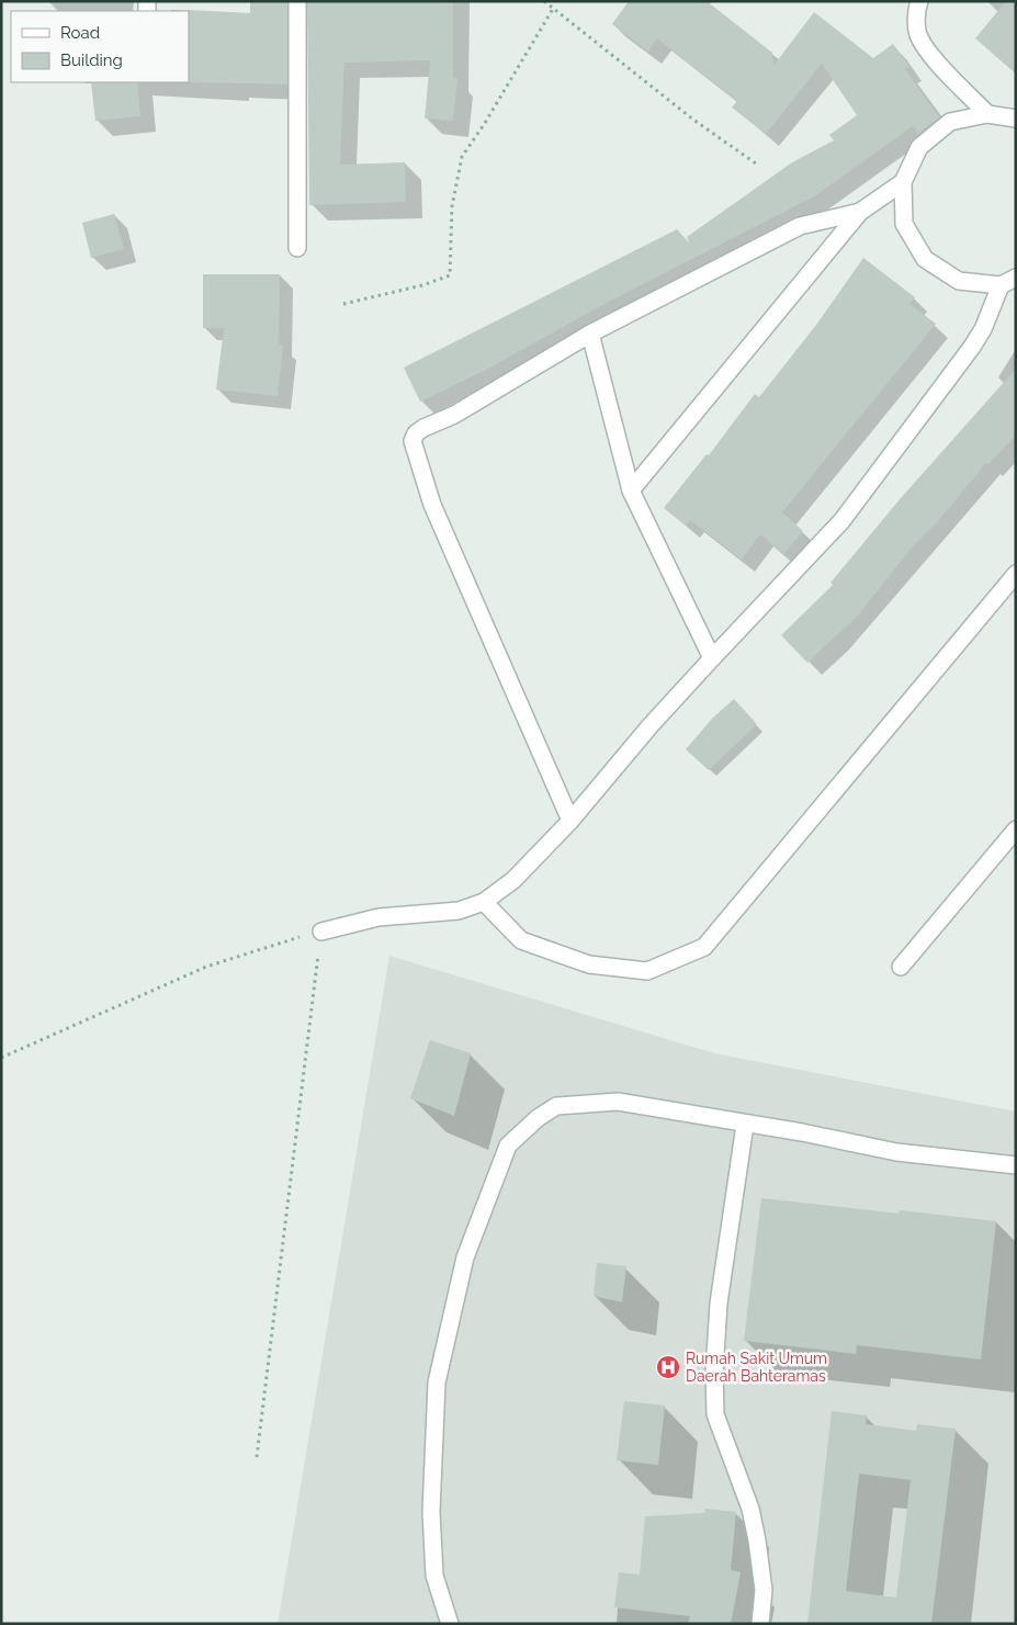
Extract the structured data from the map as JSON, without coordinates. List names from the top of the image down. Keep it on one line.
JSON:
{"places":{"hospital":["Rumah Sakit Umum Daerah Bahteramas"]},"legend":["Road","Building"]}
